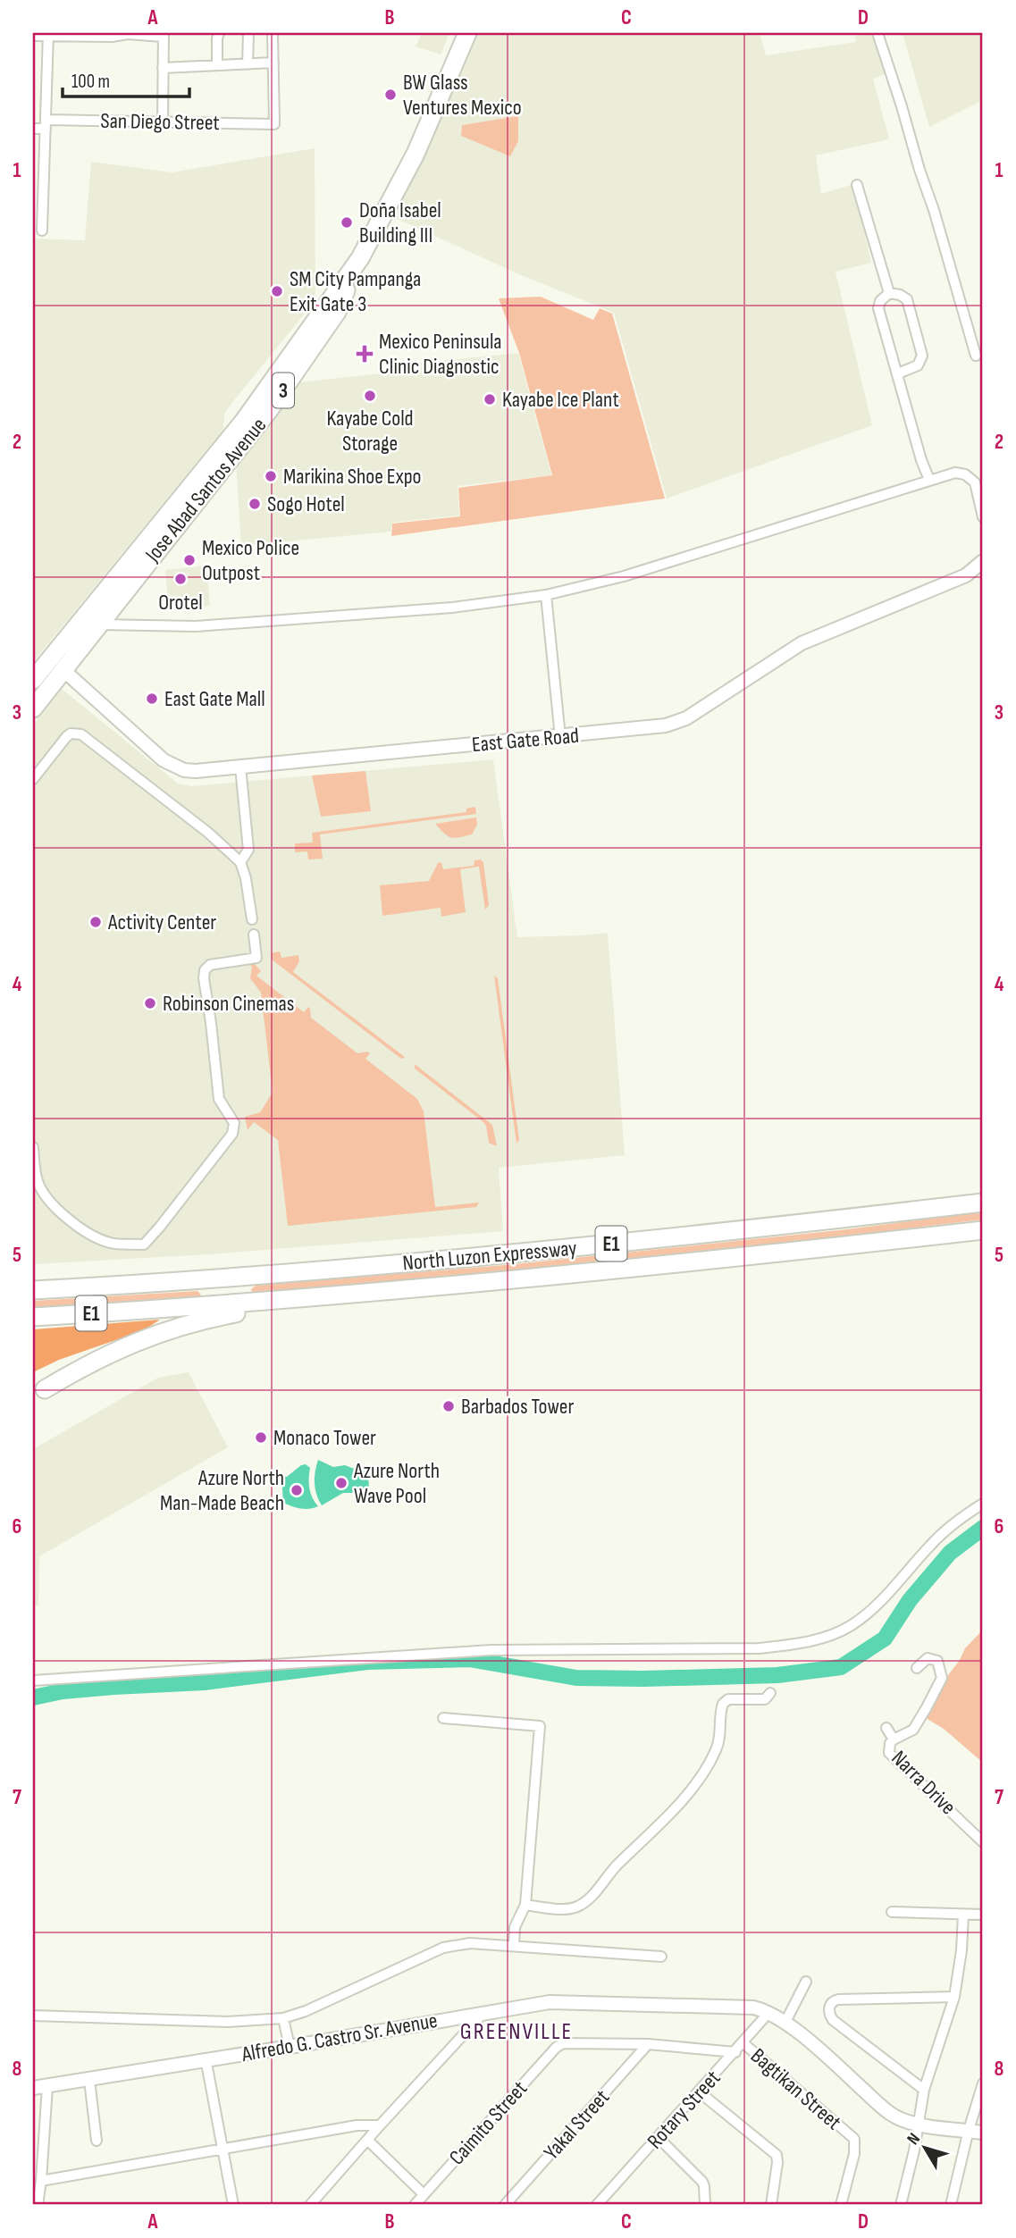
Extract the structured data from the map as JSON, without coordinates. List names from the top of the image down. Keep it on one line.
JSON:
{"streets":{"highway":["3","Jose Abad Santos Avenue","E1","North Luzon Expressway"],"street":["San Diego Street","East Gate Road","Narra Drive","Alfredo G. Castro Sr. Avenue","Bagtikan Street","Rotary Street","Caimito Street","Yakal Street"]},"crossings":[["Jose Abad Santos Avenue","East Gate Road"],["Alfredo G. Castro Sr. Avenue","Rotary Street"],["Bagtikan Street","Rotary Street"],["Caimito Street","Yakal Street"]],"districts":["GREENVILLE"],"places":{"other":["BW Glass Ventures Mexico","Doña Isabel Building III","SM City Pampanga Exit Gate 3","Kayabe Cold Storage","Kayabe Ice Plant","Marikina Shoe Expo","Sogo Hotel","Mexico Police Outpost","Orotel","East Gate Mall","Activity Center","Robinson Cinemas","Barbados Tower","Monaco Tower","Azure North Wave Pool","Azure North Man-Made Beach"],"health":["Mexico Peninsula Clinic Diagnostic"]},"scale_bar":"100 m","north":"top left","grid":{"columns":["A","B","C","D"],"rows":["1","2","3","4","5","6","7","8"]}}
